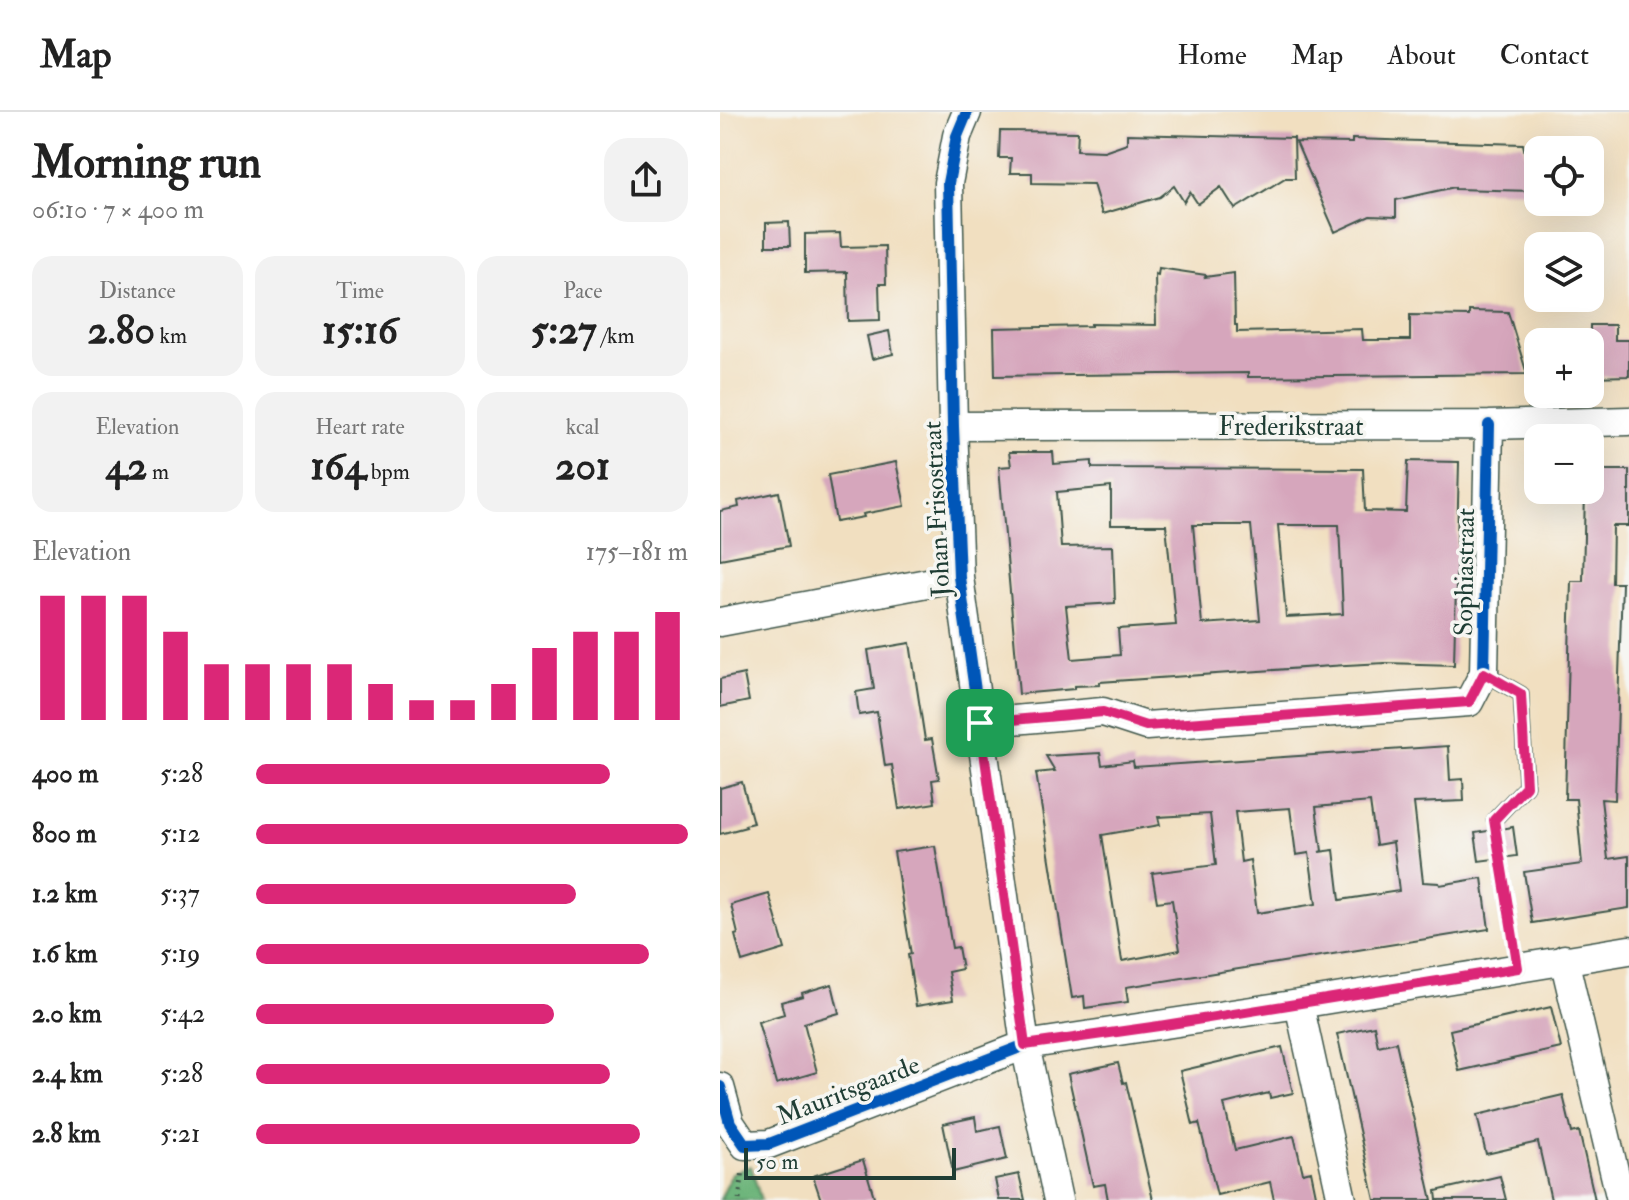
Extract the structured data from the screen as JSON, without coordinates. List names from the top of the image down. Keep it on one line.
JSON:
{"streets":{"street":["Frederikstraat","Johan Frisostraat","Sophiastraat","Mauritsgaarde"]},"crossings":[["Frederikstraat","Johan Frisostraat"],["Frederikstraat","Sophiastraat"],["Johan Frisostraat","Sophiastraat"],["Johan Frisostraat","Mauritsgaarde"]],"scale_bar":"50 m","page":{"header":"Map","nav":["Home","Map","About","Contact"],"heading":["Morning run","06:10 · 7 × 400 m"],"map_buttons":["+","−"],"stats":[["Distance","2.80 km"],["Time","15:16"],["Pace","5:27 /km"],["Elevation","42 m"],["Heart rate","164 bpm"],["kcal","201"]],"chart":["Elevation","175–181 m"],"list":[{"name":"400 m","note":"5:28"},{"name":"800 m","note":"5:12"},{"name":"1.2 km","note":"5:37"},{"name":"1.6 km","note":"5:19"},{"name":"2.0 km","note":"5:42"},{"name":"2.4 km","note":"5:28"},{"name":"2.8 km","note":"5:21"}],"scale":"50 m"}}
